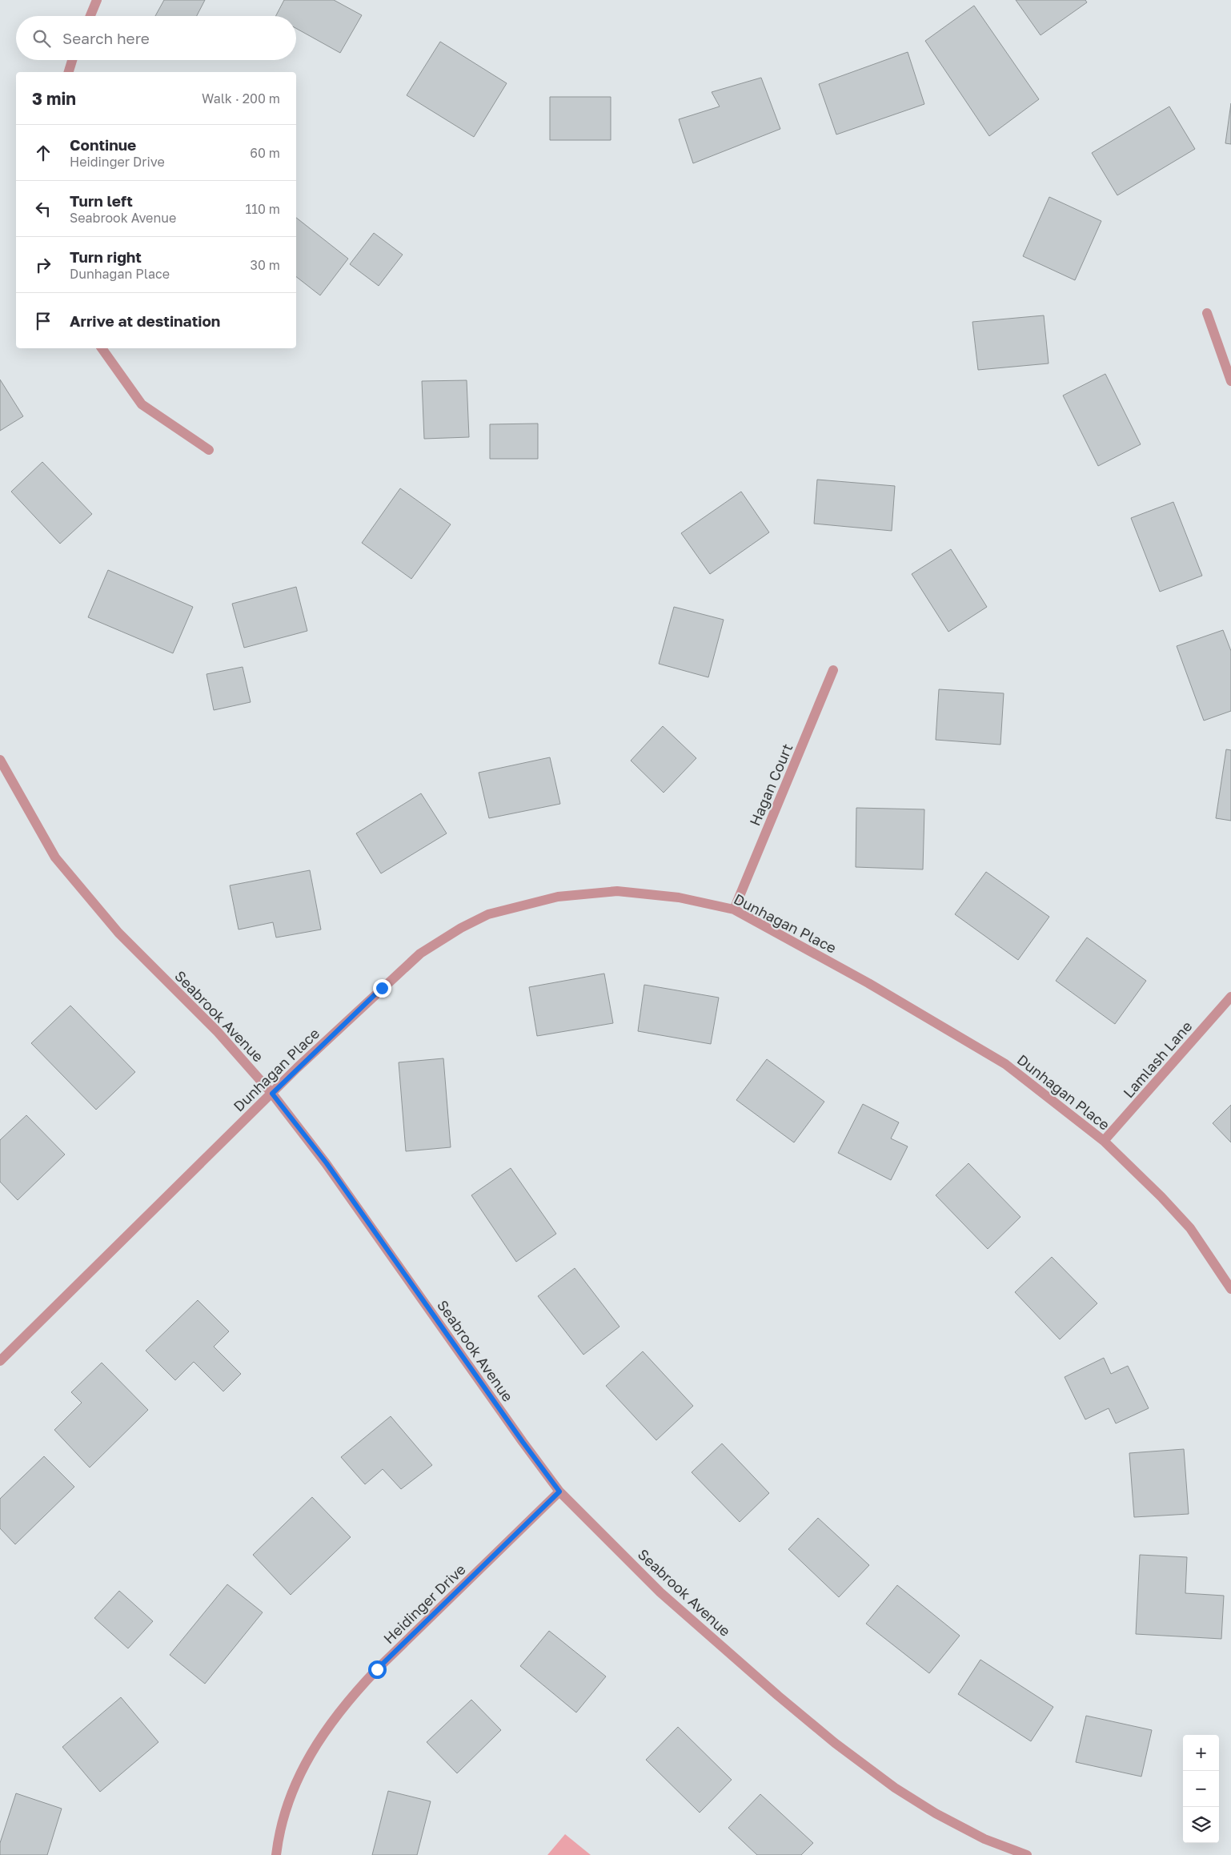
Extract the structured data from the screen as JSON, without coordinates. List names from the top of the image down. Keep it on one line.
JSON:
{"streets":{"street":["Hagan Court","Dunhagan Place","Seabrook Avenue","Lamlash Lane","Heidinger Drive"]},"crossings":[["Hagan Court","Dunhagan Place"],["Dunhagan Place","Seabrook Avenue"],["Dunhagan Place","Lamlash Lane"],["Seabrook Avenue","Heidinger Drive"]],"page":{"search":"Search here","heading":["3 min","Walk · 200 m"],"list":[["Continue","Heidinger Drive","60 m"],["Turn left","Seabrook Avenue","110 m"],["Turn right","Dunhagan Place","30 m"],"Arrive at destination"],"map_buttons":["+","−"]}}
